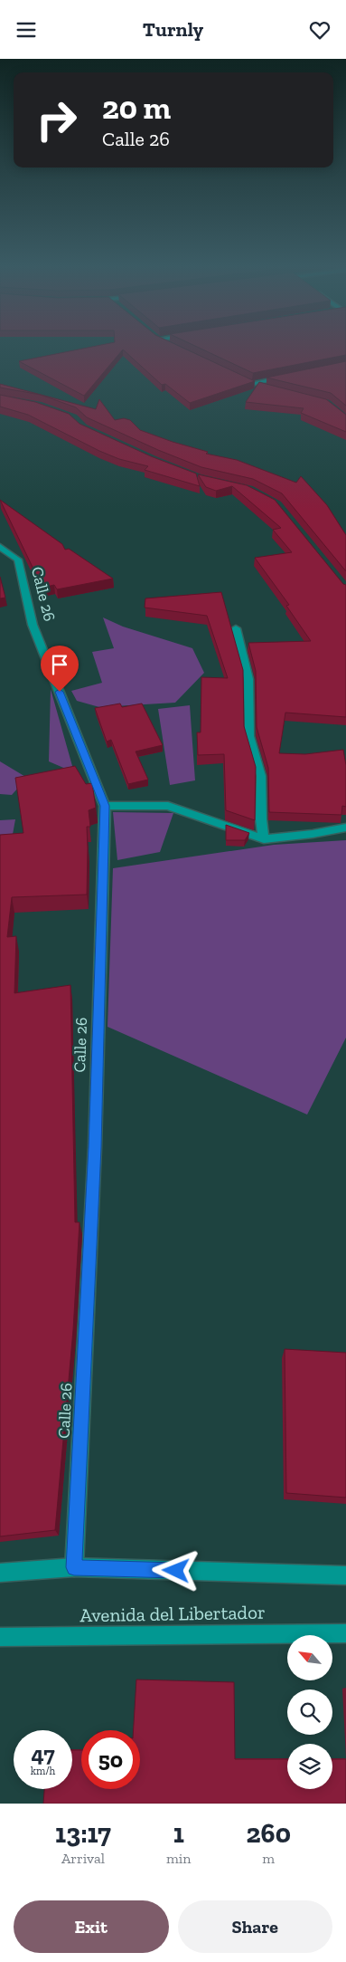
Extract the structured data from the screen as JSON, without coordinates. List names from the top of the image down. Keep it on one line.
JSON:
{"streets":{"street":["Calle 26","Avenida del Libertador"]},"north":"top left","page":{"header":"Turnly","turn":["20 m","Calle 26"],"speed":"47 km/h","limit":"50","eta":["13:17","Arrival","1","min","260","m"],"buttons":["Exit","Share"]}}
